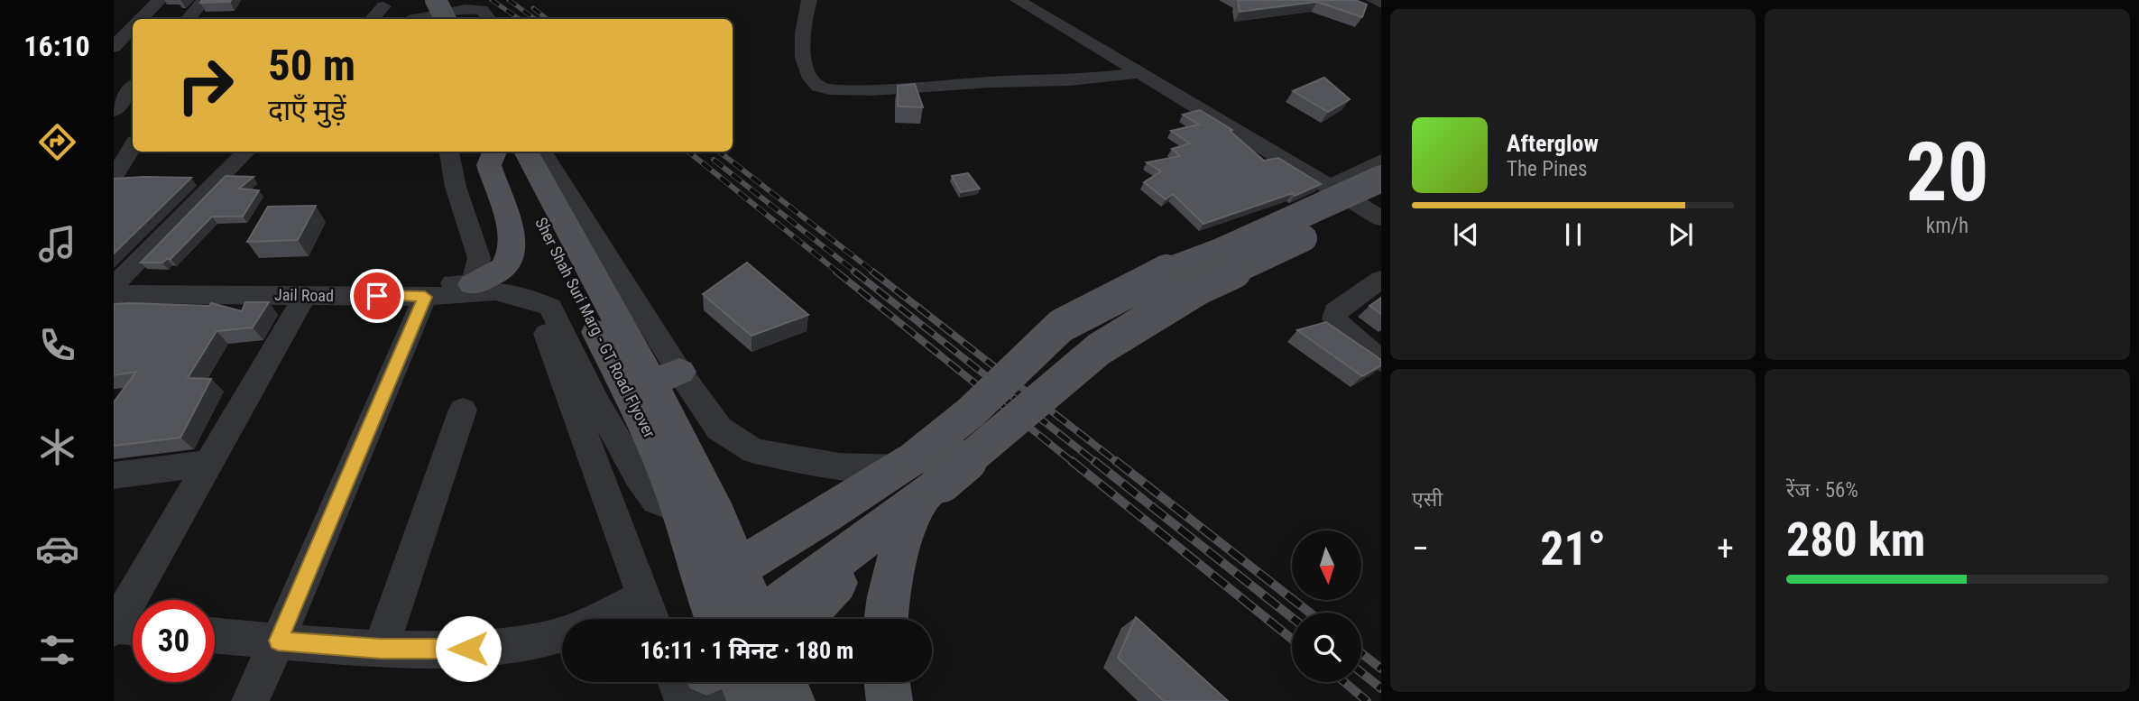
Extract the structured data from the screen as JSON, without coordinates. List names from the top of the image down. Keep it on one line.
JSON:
{"streets":{"main road":["Sher Shah Suri Marg - GT Road Flyover"],"street":["Jail Road"]},"north":"bottom","page":{"tabs":"16:10","tile":[["20","km/h"],"एसी",["रेंज · 56%","280 km"]],"turn":["50 m","दाएँ मुड़ें"],"song":["Afterglow","The Pines"],"heat":["−","21°","+"],"limit":"30","trip":"16:11 · 1 मिनट · 180 m"}}
